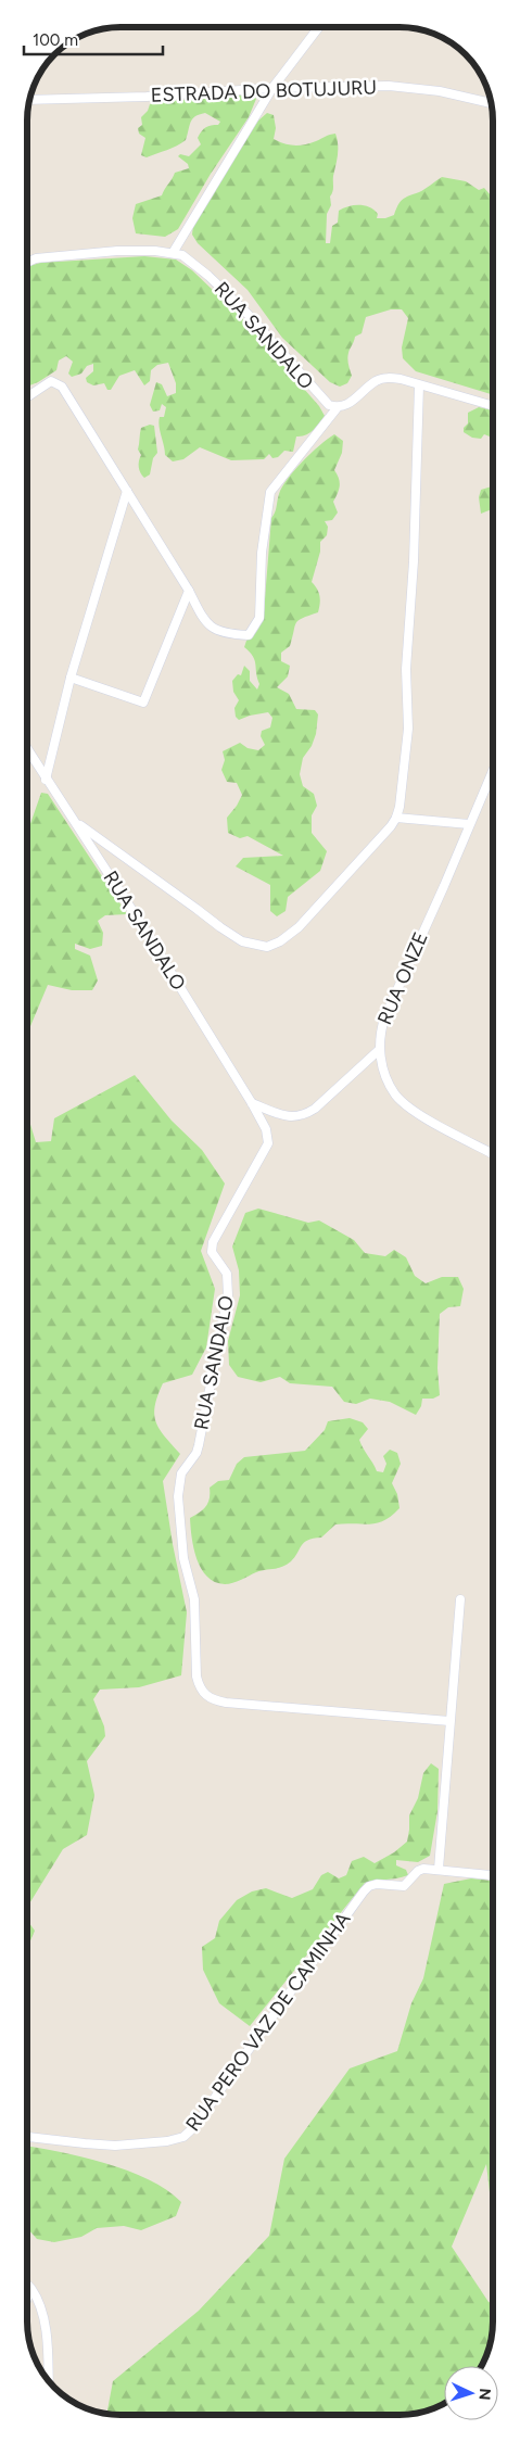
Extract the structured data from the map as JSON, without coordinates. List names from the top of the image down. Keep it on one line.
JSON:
{"streets":{"street":["ESTRADA DO BOTUJURU","RUA SANDALO","RUA ONZE","RUA PERO VAZ DE CAMINHA"]},"scale_bar":"100 m","north":"right"}
